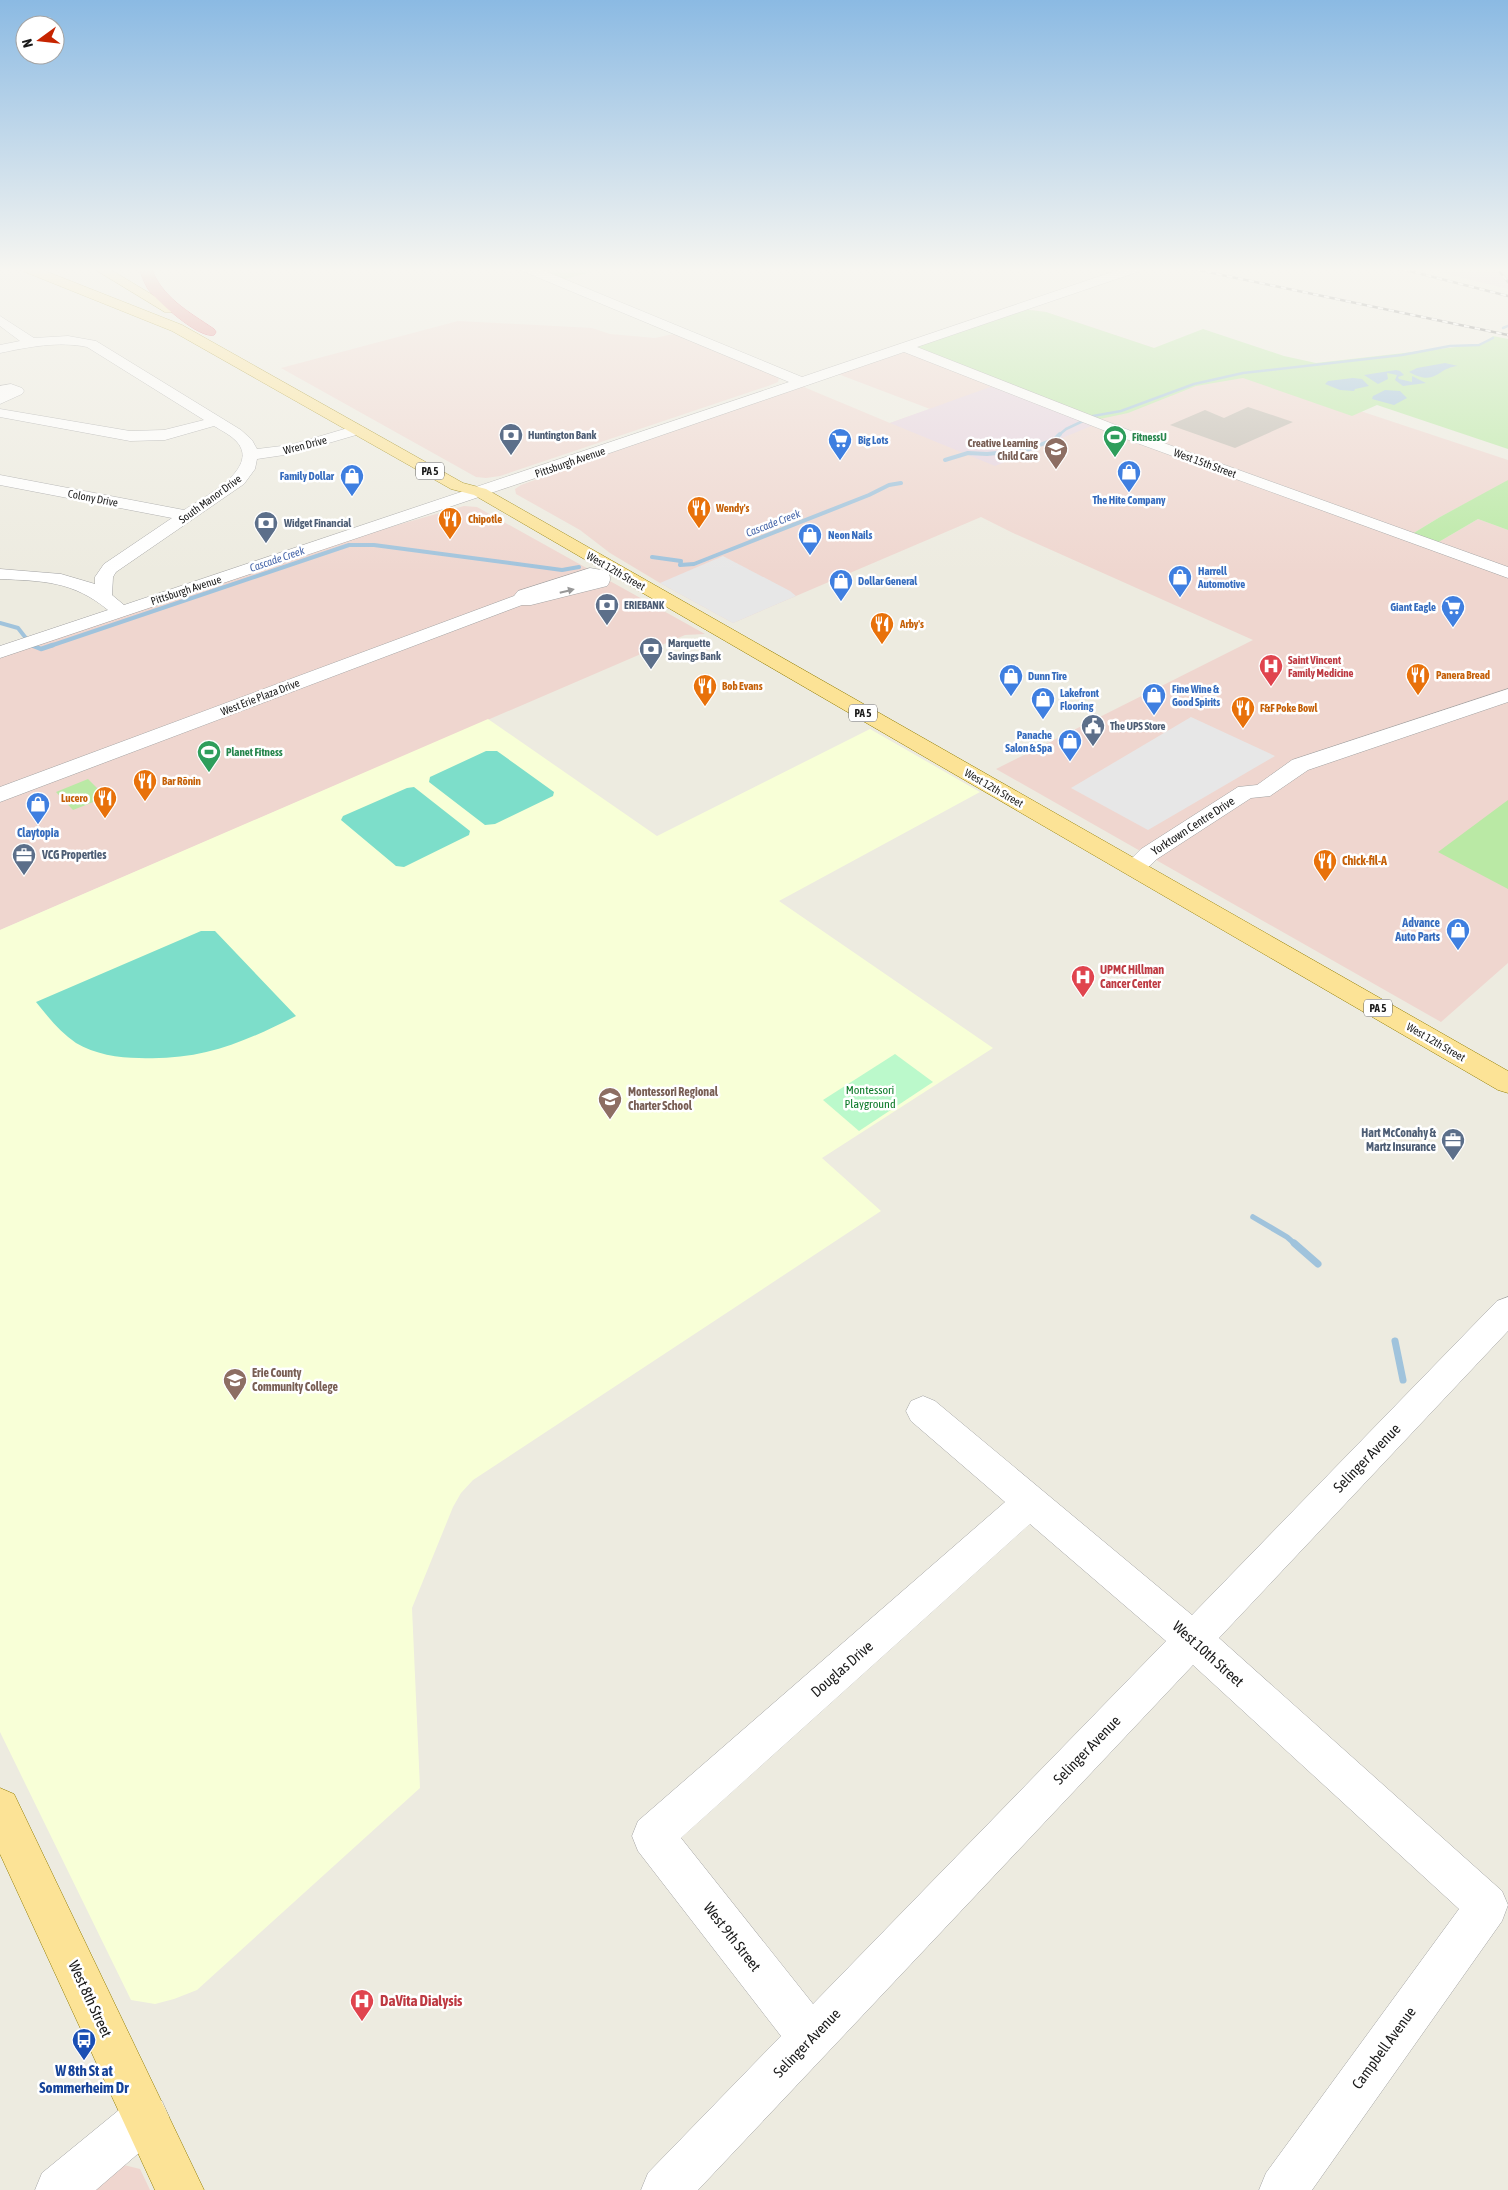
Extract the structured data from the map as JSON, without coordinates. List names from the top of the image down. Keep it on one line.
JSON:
{"streets":{"main road":["PA 5","West 12th Street","West 8th Street"],"street":["Wren Drive","Pittsburgh Avenue","West 15th Street","Colony Drive","South Manor Drive","West Erie Plaza Drive","Yorktown Centre Drive","Selinger Avenue","West 10th Street","Douglas Drive","West 9th Street","Campbell Avenue"]},"crossings":[["Wren Drive","South Manor Drive"],["Wren Drive","West 12th Street"],["Pittsburgh Avenue","West 12th Street"],["Colony Drive","South Manor Drive"],["West 12th Street","West Erie Plaza Drive"],["West 12th Street","Yorktown Centre Drive"],["Selinger Avenue","West 10th Street"],["Selinger Avenue","West 9th Street"],["West 10th Street","Douglas Drive"],["West 10th Street","Campbell Avenue"],["Douglas Drive","West 9th Street"]],"water":["Cascade Creek"],"parks":["Montessori Playground"],"places":{"bank":["Huntington Bank","Widget Financial","ERIEBANK","Marquette Savings Bank"],"sports":["FitnessU","Planet Fitness"],"supermarket":["Big Lots","Giant Eagle"],"school or university":["Creative Learning Child Care","Montessori Regional Charter School","Erie County Community College"],"shop":["The Hite Company","Family Dollar","Neon Nails","Harrell Automotive","Dollar General","Dunn Tire","Fine Wine & Good Spirits","Lakefront Flooring","Panache Salon & Spa","Claytopia","Advance Auto Parts"],"restaurant":["Wendy's","Chipotle","Arby's","Panera Bread","Bob Evans","F&F Poke Bowl","Bar Rōnin","Lucero","Chick-fil-A"],"hospital":["Saint Vincent Family Medicine","UPMC Hillman Cancer Center","DaVita Dialysis"],"public building":["The UPS Store"],"office":["VCG Properties","Hart McConahy & Martz Insurance"],"bus stop":["W 8th St at Sommerheim Dr"]},"north":"left"}
